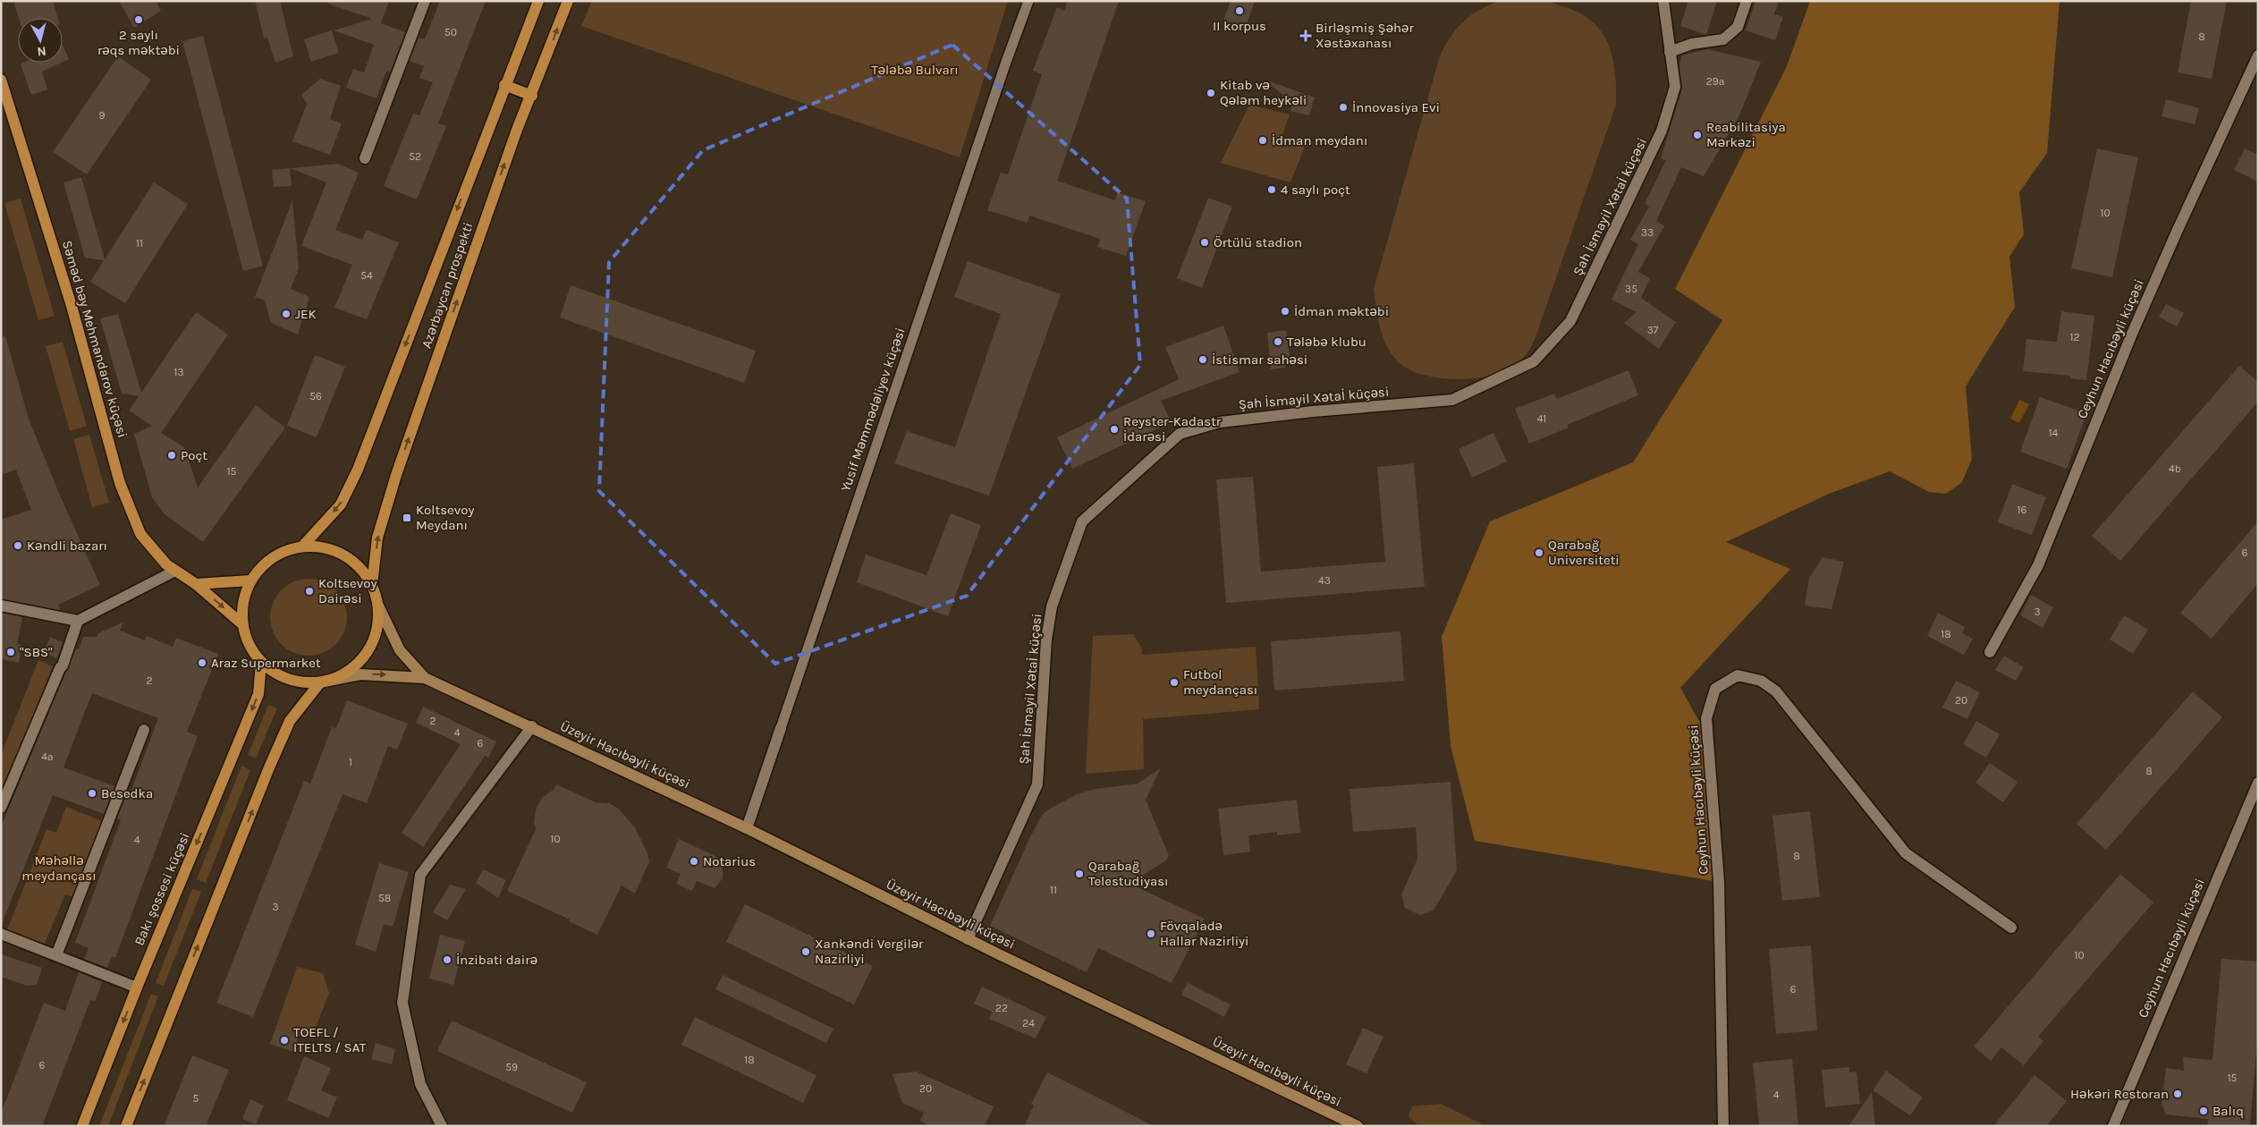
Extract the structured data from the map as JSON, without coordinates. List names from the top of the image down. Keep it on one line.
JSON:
{"streets":{"main road":["Azərbaycan prospekti","Səməd bəy Mehmandarov küçəsi","Üzeyir Hacıbəyli küçəsi","Bakı şossesi küçəsi"],"street":["Şah İsmayil Xətaİ küçəsi","Ceyhun Hacıbəyli küçəsi","Yusif Məmmədəliyev küçəsi"]},"crossings":[["Şah İsmayil Xətaİ küçəsi","Üzeyir Hacıbəyli küçəsi"],["Azərbaycan prospekti","Səməd bəy Mehmandarov küçəsi"],["Azərbaycan prospekti","Bakı şossesi küçəsi"],["Səməd bəy Mehmandarov küçəsi","Bakı şossesi küçəsi"],["Yusif Məmmədəliyev küçəsi","Üzeyir Hacıbəyli küçəsi"]],"parks":["Tələbə Bulvarı","Məhəllə meydançası"],"places":{"other":["II korpus","2 saylı rəqs məktəbi","Kitab və Qələm heykəli","İnnovasiya Evi","Reabilitasiya Mərkəzi","İdman meydanı","4 saylı poçt","Örtülü stadion","İdman məktəbi","JEK","Tələbə klubu","İstismar sahəsi","Reyster-Kadastr İdarəsi","Poçt","Kəndli bazarı","Qarabağ Universiteti","Koltsevoy Dairəsi","\"SBS\"","Araz Supermarket","Futbol meydançası","Besedka","Notarius","Qarabağ Telestudiyası","Fövqaladə Hallar Nazirliyi","Xankəndi Vergilər Nazirliyi","İnzibati dairə","TOEFL / ITELTS / SAT","Həkəri Restoran","Balıq"],"health":["Birləşmiş Şəhər Xəstəxanası"],"transit":["Koltsevoy Meydanı"]},"house_numbers":["50","8","29a","9","52","10","33","11","54","35","37","12","13","56","41","14","4b","15","16","6","43","3","18","2","20","2","4","6","4a","1","8","10","4","8","11","58","3","10","6","22","24","18","6","59","15","20","4","5"],"north":"bottom"}
